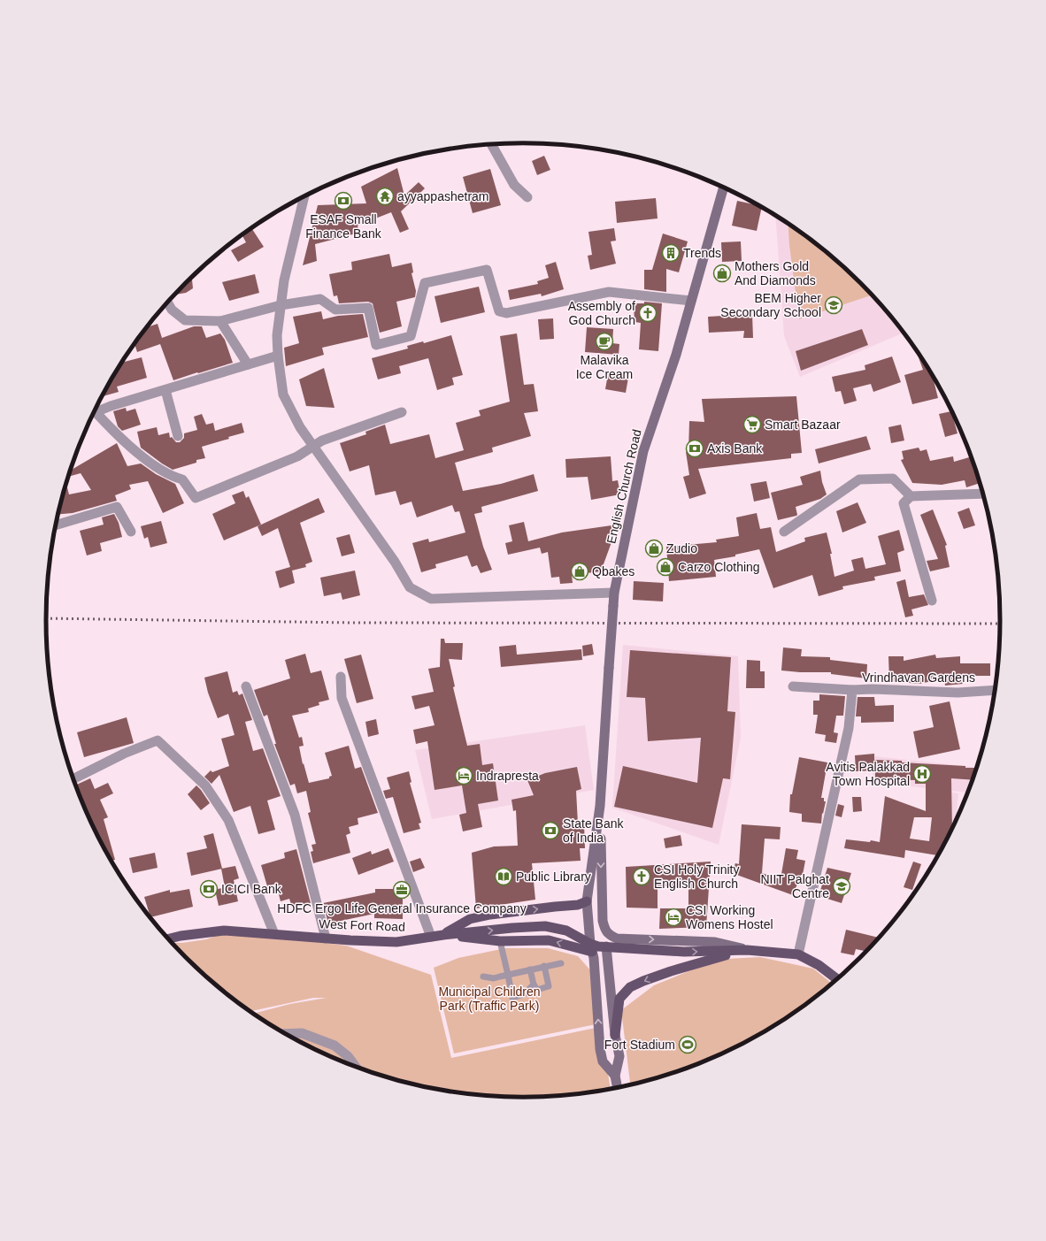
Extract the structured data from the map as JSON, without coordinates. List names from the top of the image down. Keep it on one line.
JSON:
{"streets":{"main road":["English Church Road","West Fort Road"],"street":["Vrindhavan Gardens"]},"crossings":[["English Church Road","West Fort Road"]],"parks":["Municipal Children Park (Traffic Park)"],"places":{"temple":["ayyappashetram"],"bank":["ESAF Small Finance Bank","Axis Bank","State Bank of India","ICICI Bank"],"building":["Trends"],"shop":["Mothers Gold And Diamonds","Zudio","Carzo Clothing","Qbakes"],"school or university":["BEM Higher Secondary School","NIIT Palghat Centre"],"church":["Assembly of God Church","CSI Holy Trinity English Church"],"cafe":["Malavika Ice Cream"],"supermarket":["Smart Bazaar"],"hospital":["Avitis Palakkad Town Hospital"],"hotel":["Indrapresta","CSI Working Womens Hostel"],"library":["Public Library"],"office":["HDFC Ergo Life General Insurance Company"],"sports":["Fort Stadium"]}}
